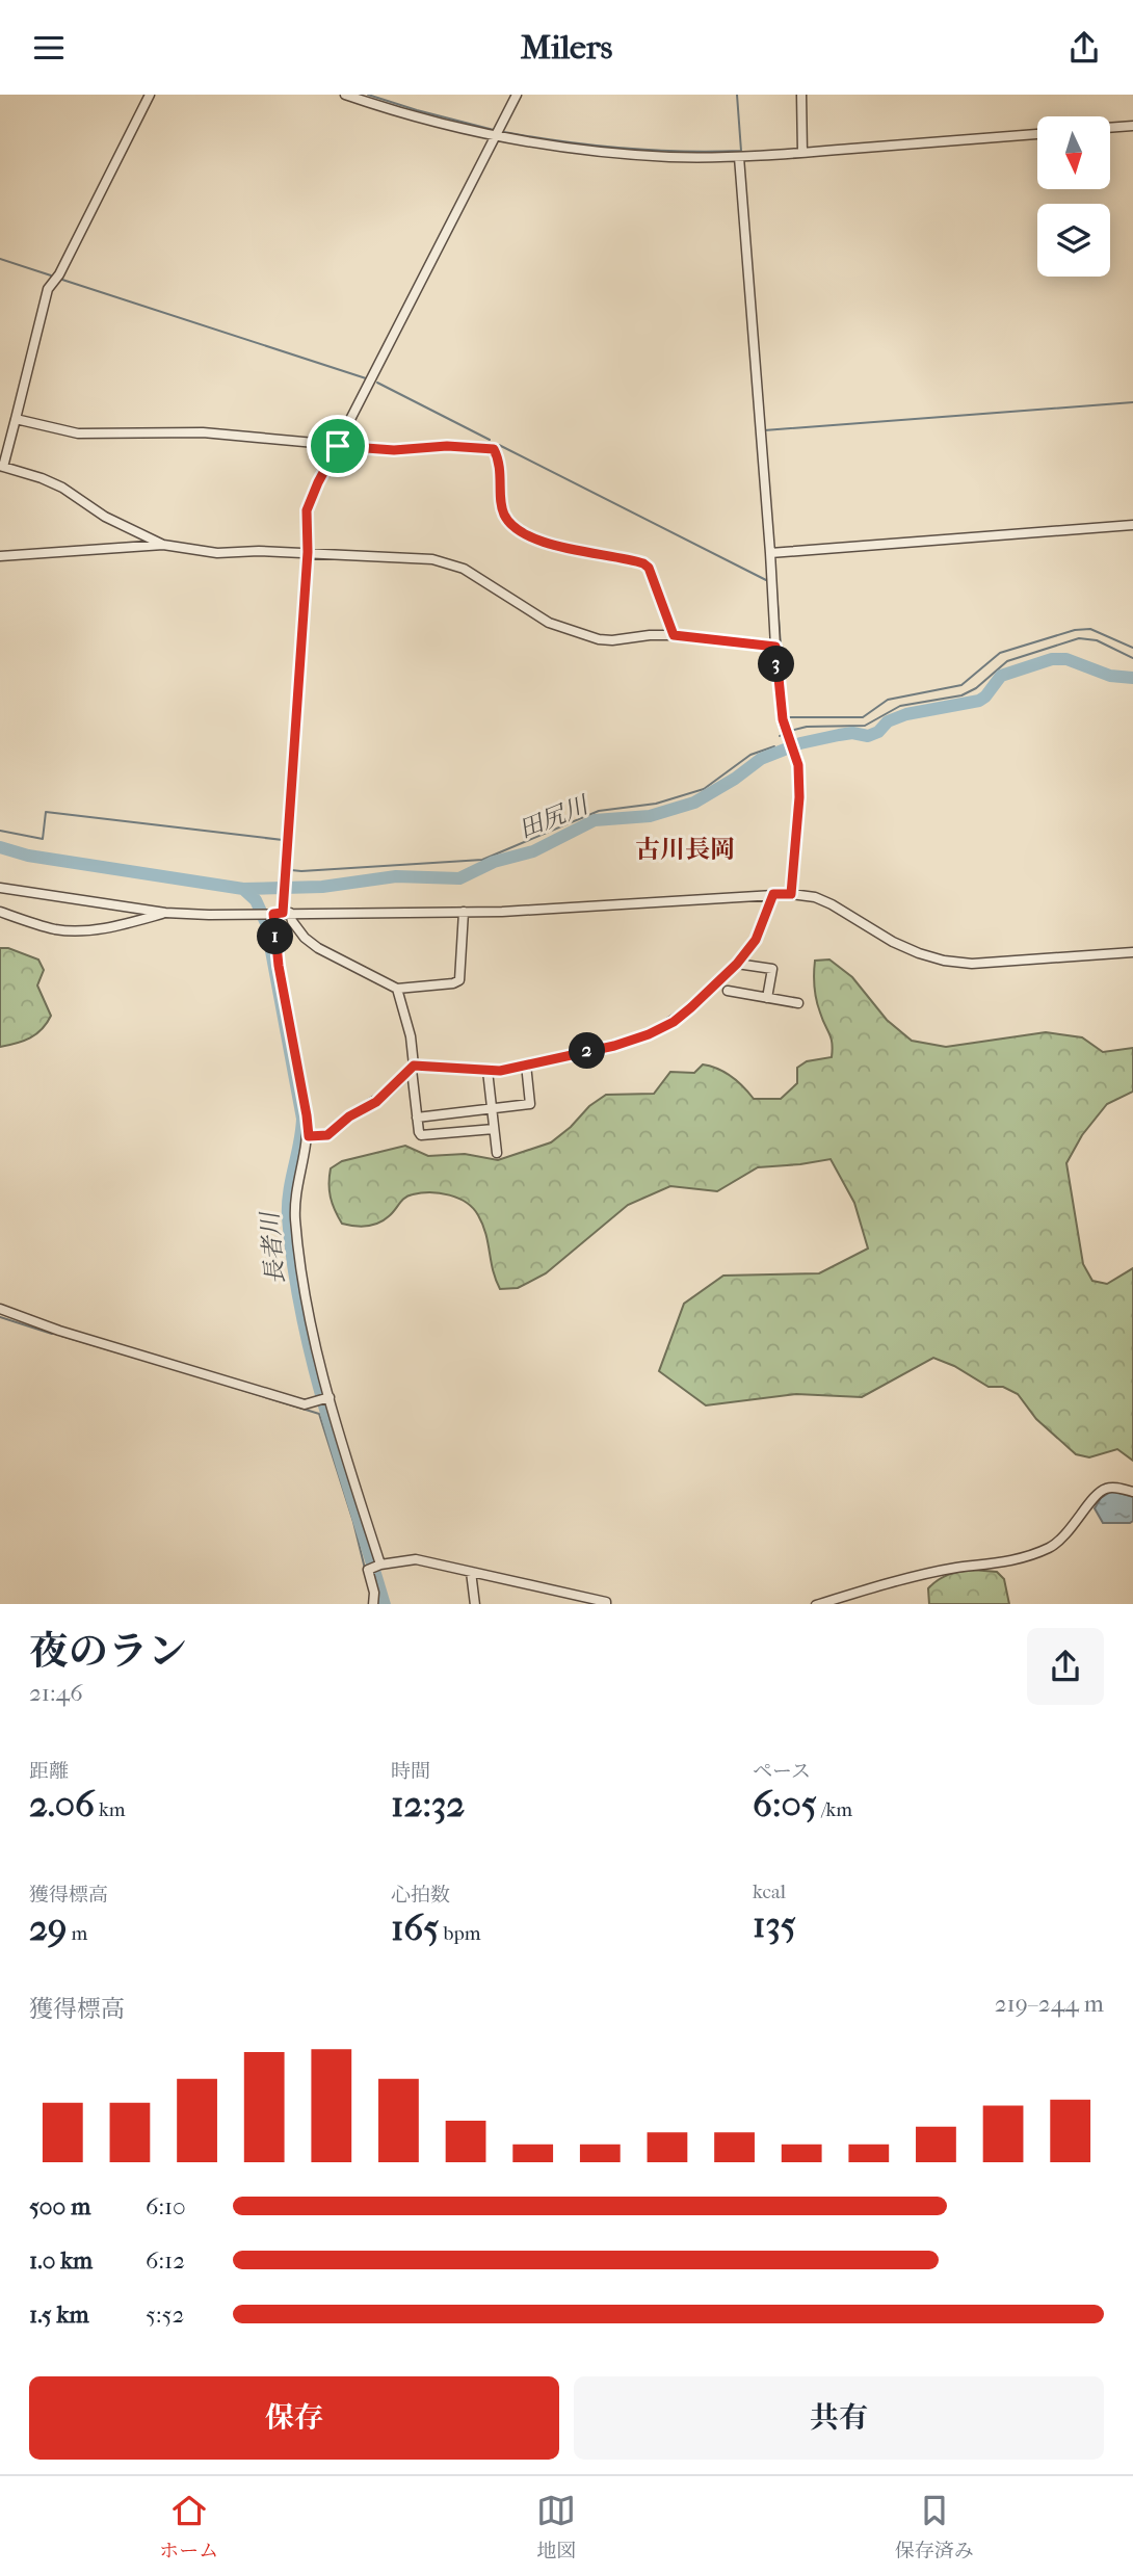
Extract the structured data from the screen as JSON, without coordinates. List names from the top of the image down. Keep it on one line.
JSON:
{"districts":["古川長岡"],"water":["田尻川","長者川"],"north":"bottom","page":{"header":"Milers","pins":["3","1","2"],"heading":["夜のラン","21:46"],"stats":[["距離","2.06 km"],["時間","12:32"],["ペース","6:05 /km"],["獲得標高","29 m"],["心拍数","165 bpm"],["kcal","135"]],"chart":["獲得標高","219–244 m"],"list":[{"name":"500 m","note":"6:10"},{"name":"1.0 km","note":"6:12"},{"name":"1.5 km","note":"5:52"}],"buttons":["保存","共有"],"tabs":["ホーム","地図","保存済み"]}}
